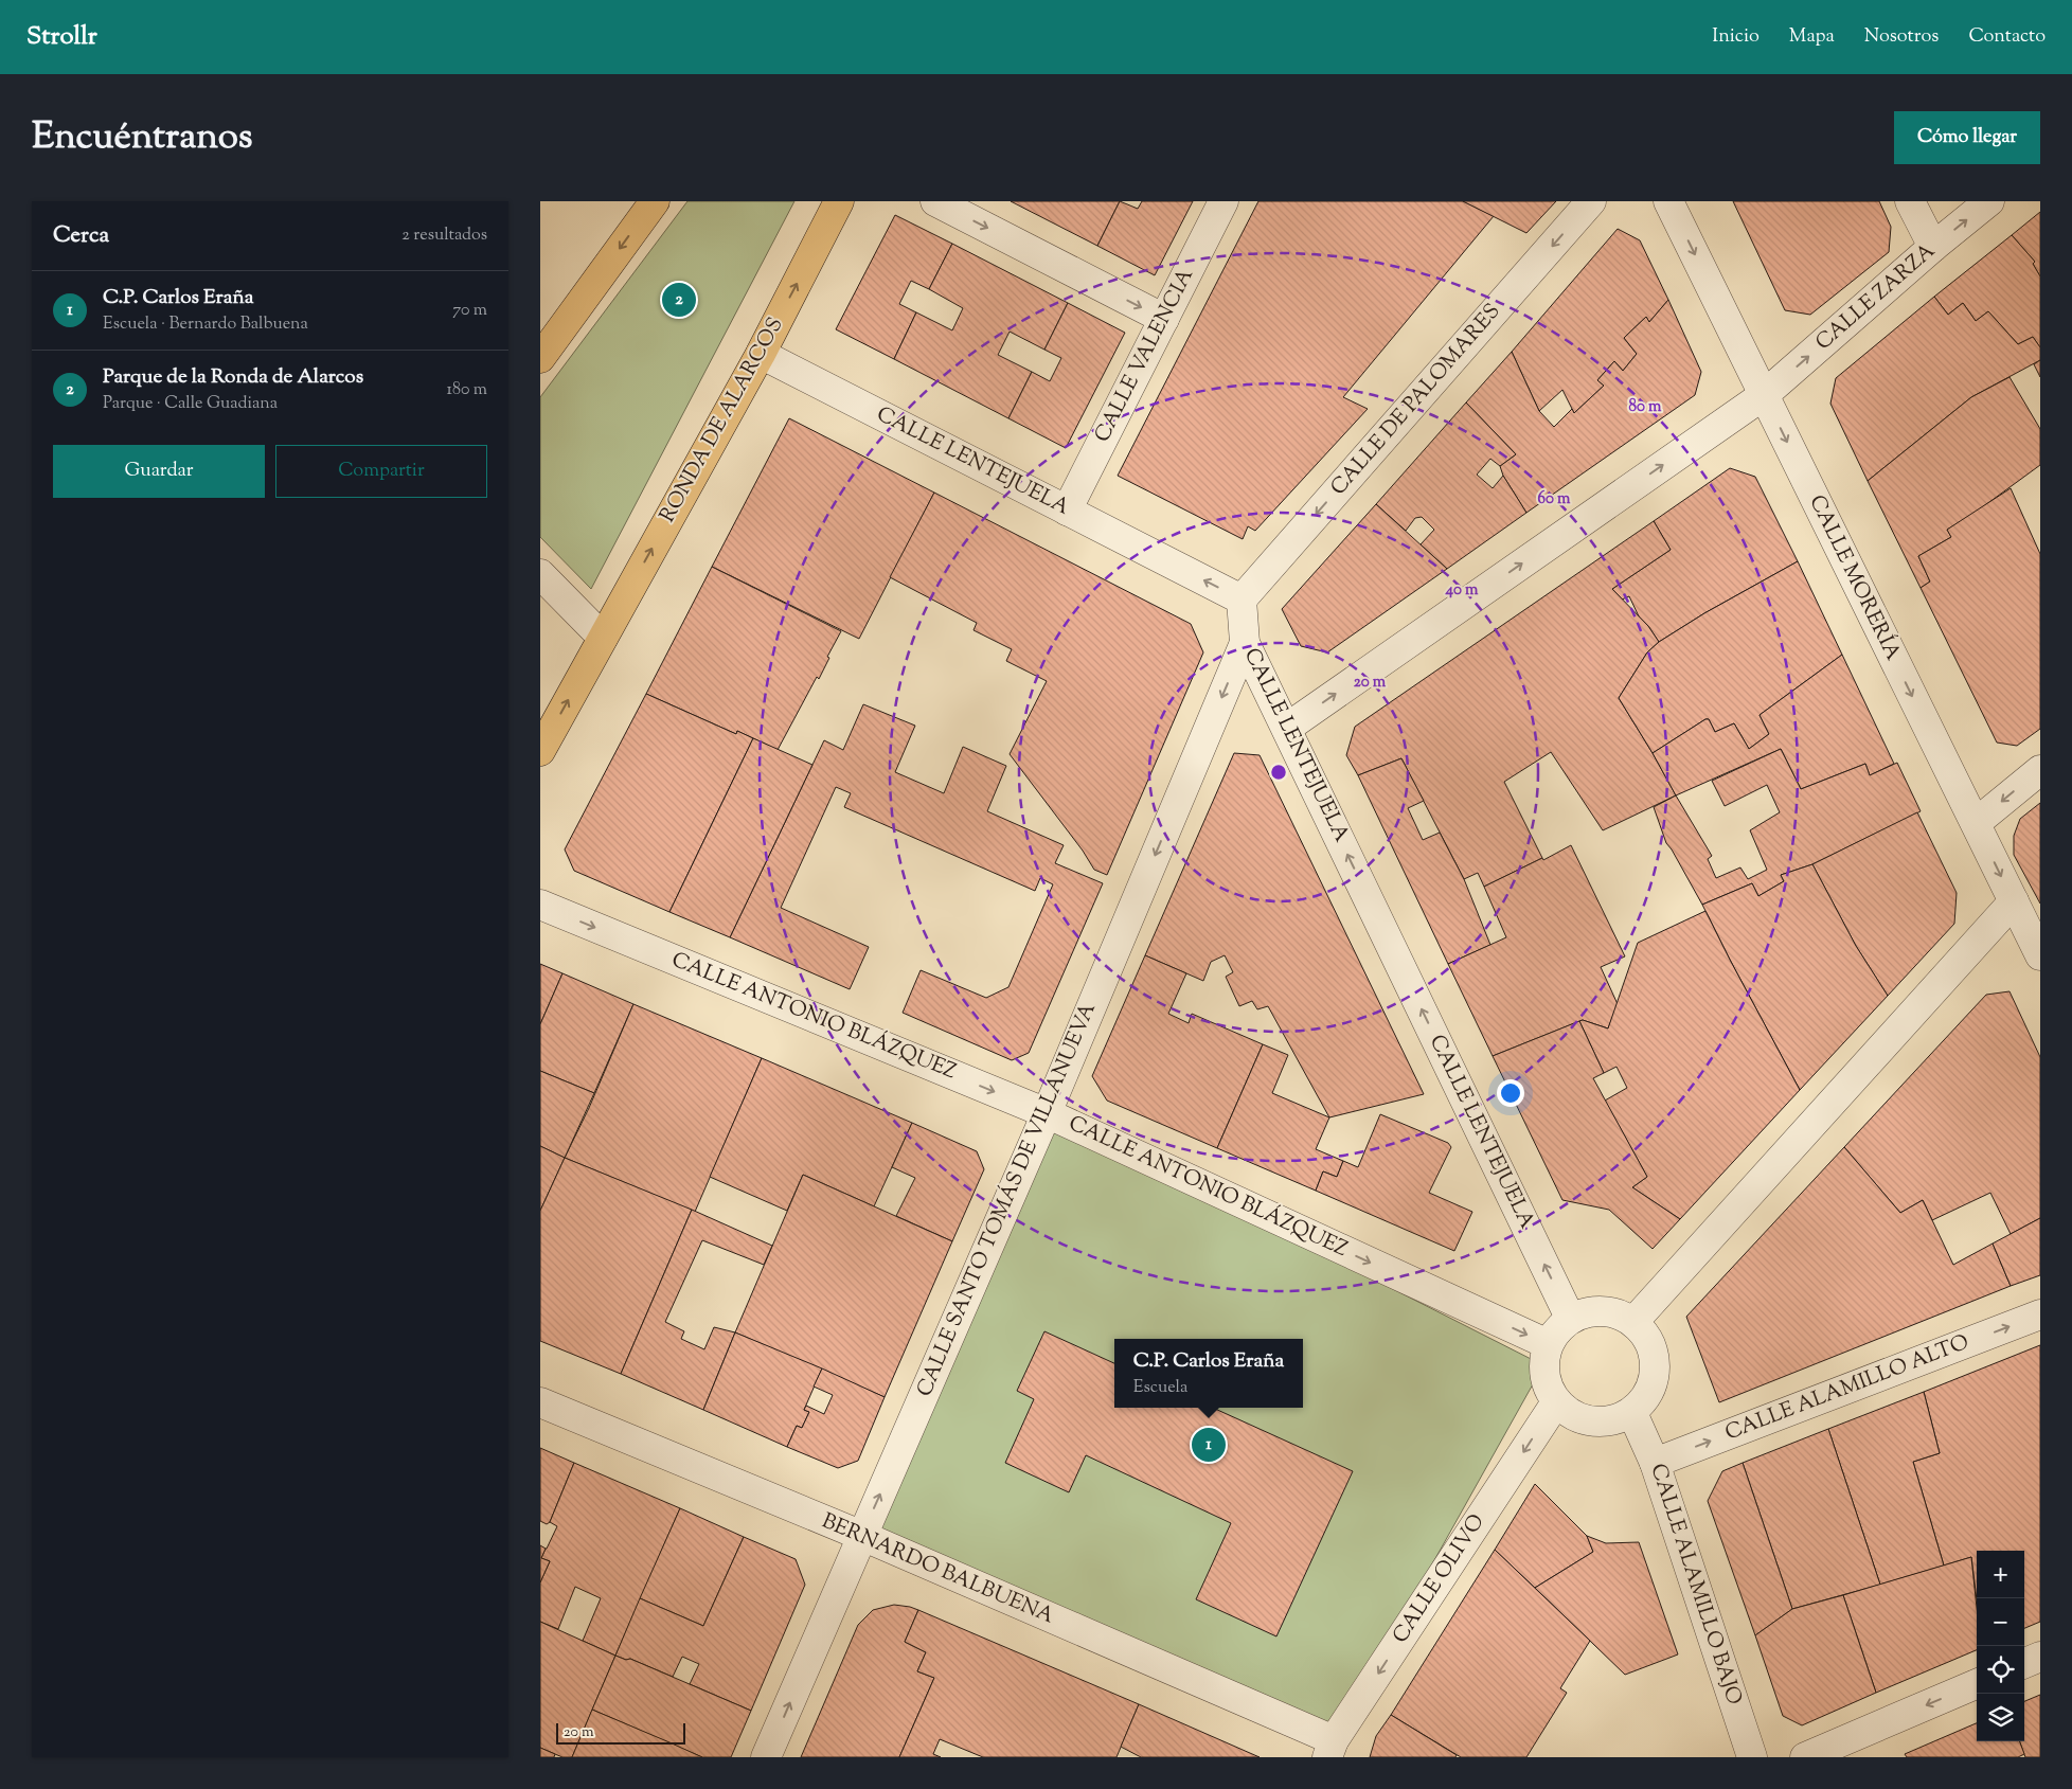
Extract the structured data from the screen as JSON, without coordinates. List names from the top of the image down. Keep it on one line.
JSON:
{"streets":{"highway":["RONDA DE ALARCOS"],"street":["CALLE ZARZA","CALLE VALENCIA","CALLE DE PALOMARES","CALLE LENTEJUELA","CALLE MORERÍA","CALLE ANTONIO BLÁZQUEZ","CALLE SANTO TOMÁS DE VILLANUEVA","CALLE ALAMILLO ALTO","BERNARDO BALBUENA","CALLE OLIVO","CALLE ALAMILLO BAJO"]},"crossings":[["CALLE ZARZA","CALLE LENTEJUELA"],["CALLE ZARZA","CALLE MORERÍA"],["CALLE VALENCIA","CALLE LENTEJUELA"],["CALLE DE PALOMARES","CALLE LENTEJUELA"],["RONDA DE ALARCOS","CALLE LENTEJUELA"],["CALLE LENTEJUELA","CALLE ANTONIO BLÁZQUEZ"],["CALLE LENTEJUELA","CALLE SANTO TOMÁS DE VILLANUEVA"],["CALLE LENTEJUELA","CALLE OLIVO"],["CALLE LENTEJUELA","CALLE ALAMILLO BAJO"],["CALLE ANTONIO BLÁZQUEZ","CALLE SANTO TOMÁS DE VILLANUEVA"],["CALLE ANTONIO BLÁZQUEZ","CALLE OLIVO"],["CALLE ANTONIO BLÁZQUEZ","CALLE ALAMILLO BAJO"],["CALLE SANTO TOMÁS DE VILLANUEVA","BERNARDO BALBUENA"],["CALLE ALAMILLO ALTO","CALLE ALAMILLO BAJO"],["BERNARDO BALBUENA","CALLE OLIVO"],["CALLE OLIVO","CALLE ALAMILLO BAJO"]],"one_way":["CALLE ZARZA","CALLE DE PALOMARES","CALLE LENTEJUELA","CALLE MORERÍA","CALLE ANTONIO BLÁZQUEZ","CALLE ALAMILLO ALTO","CALLE OLIVO"],"scale_bar":"20 m","page":{"header":"Strollr","nav":["Inicio","Mapa","Nosotros","Contacto"],"title":"Encuéntranos","buttons":["Cómo llegar",["Guardar","Compartir"]],"heading":["Cerca","2 resultados"],"list":[{"mark":"1","name":"C.P. Carlos Eraña","note":"Escuela · Bernardo Balbuena","value":"70 m"},{"mark":"2","name":"Parque de la Ronda de Alarcos","note":"Parque · Calle Guadiana","value":"180 m"}],"pins":["2","1"],"popup":["C.P. Carlos Eraña","Escuela"],"map_buttons":["+","−"],"scale":"20 m"},"rings":["80 m","60 m","40 m","20 m"]}
